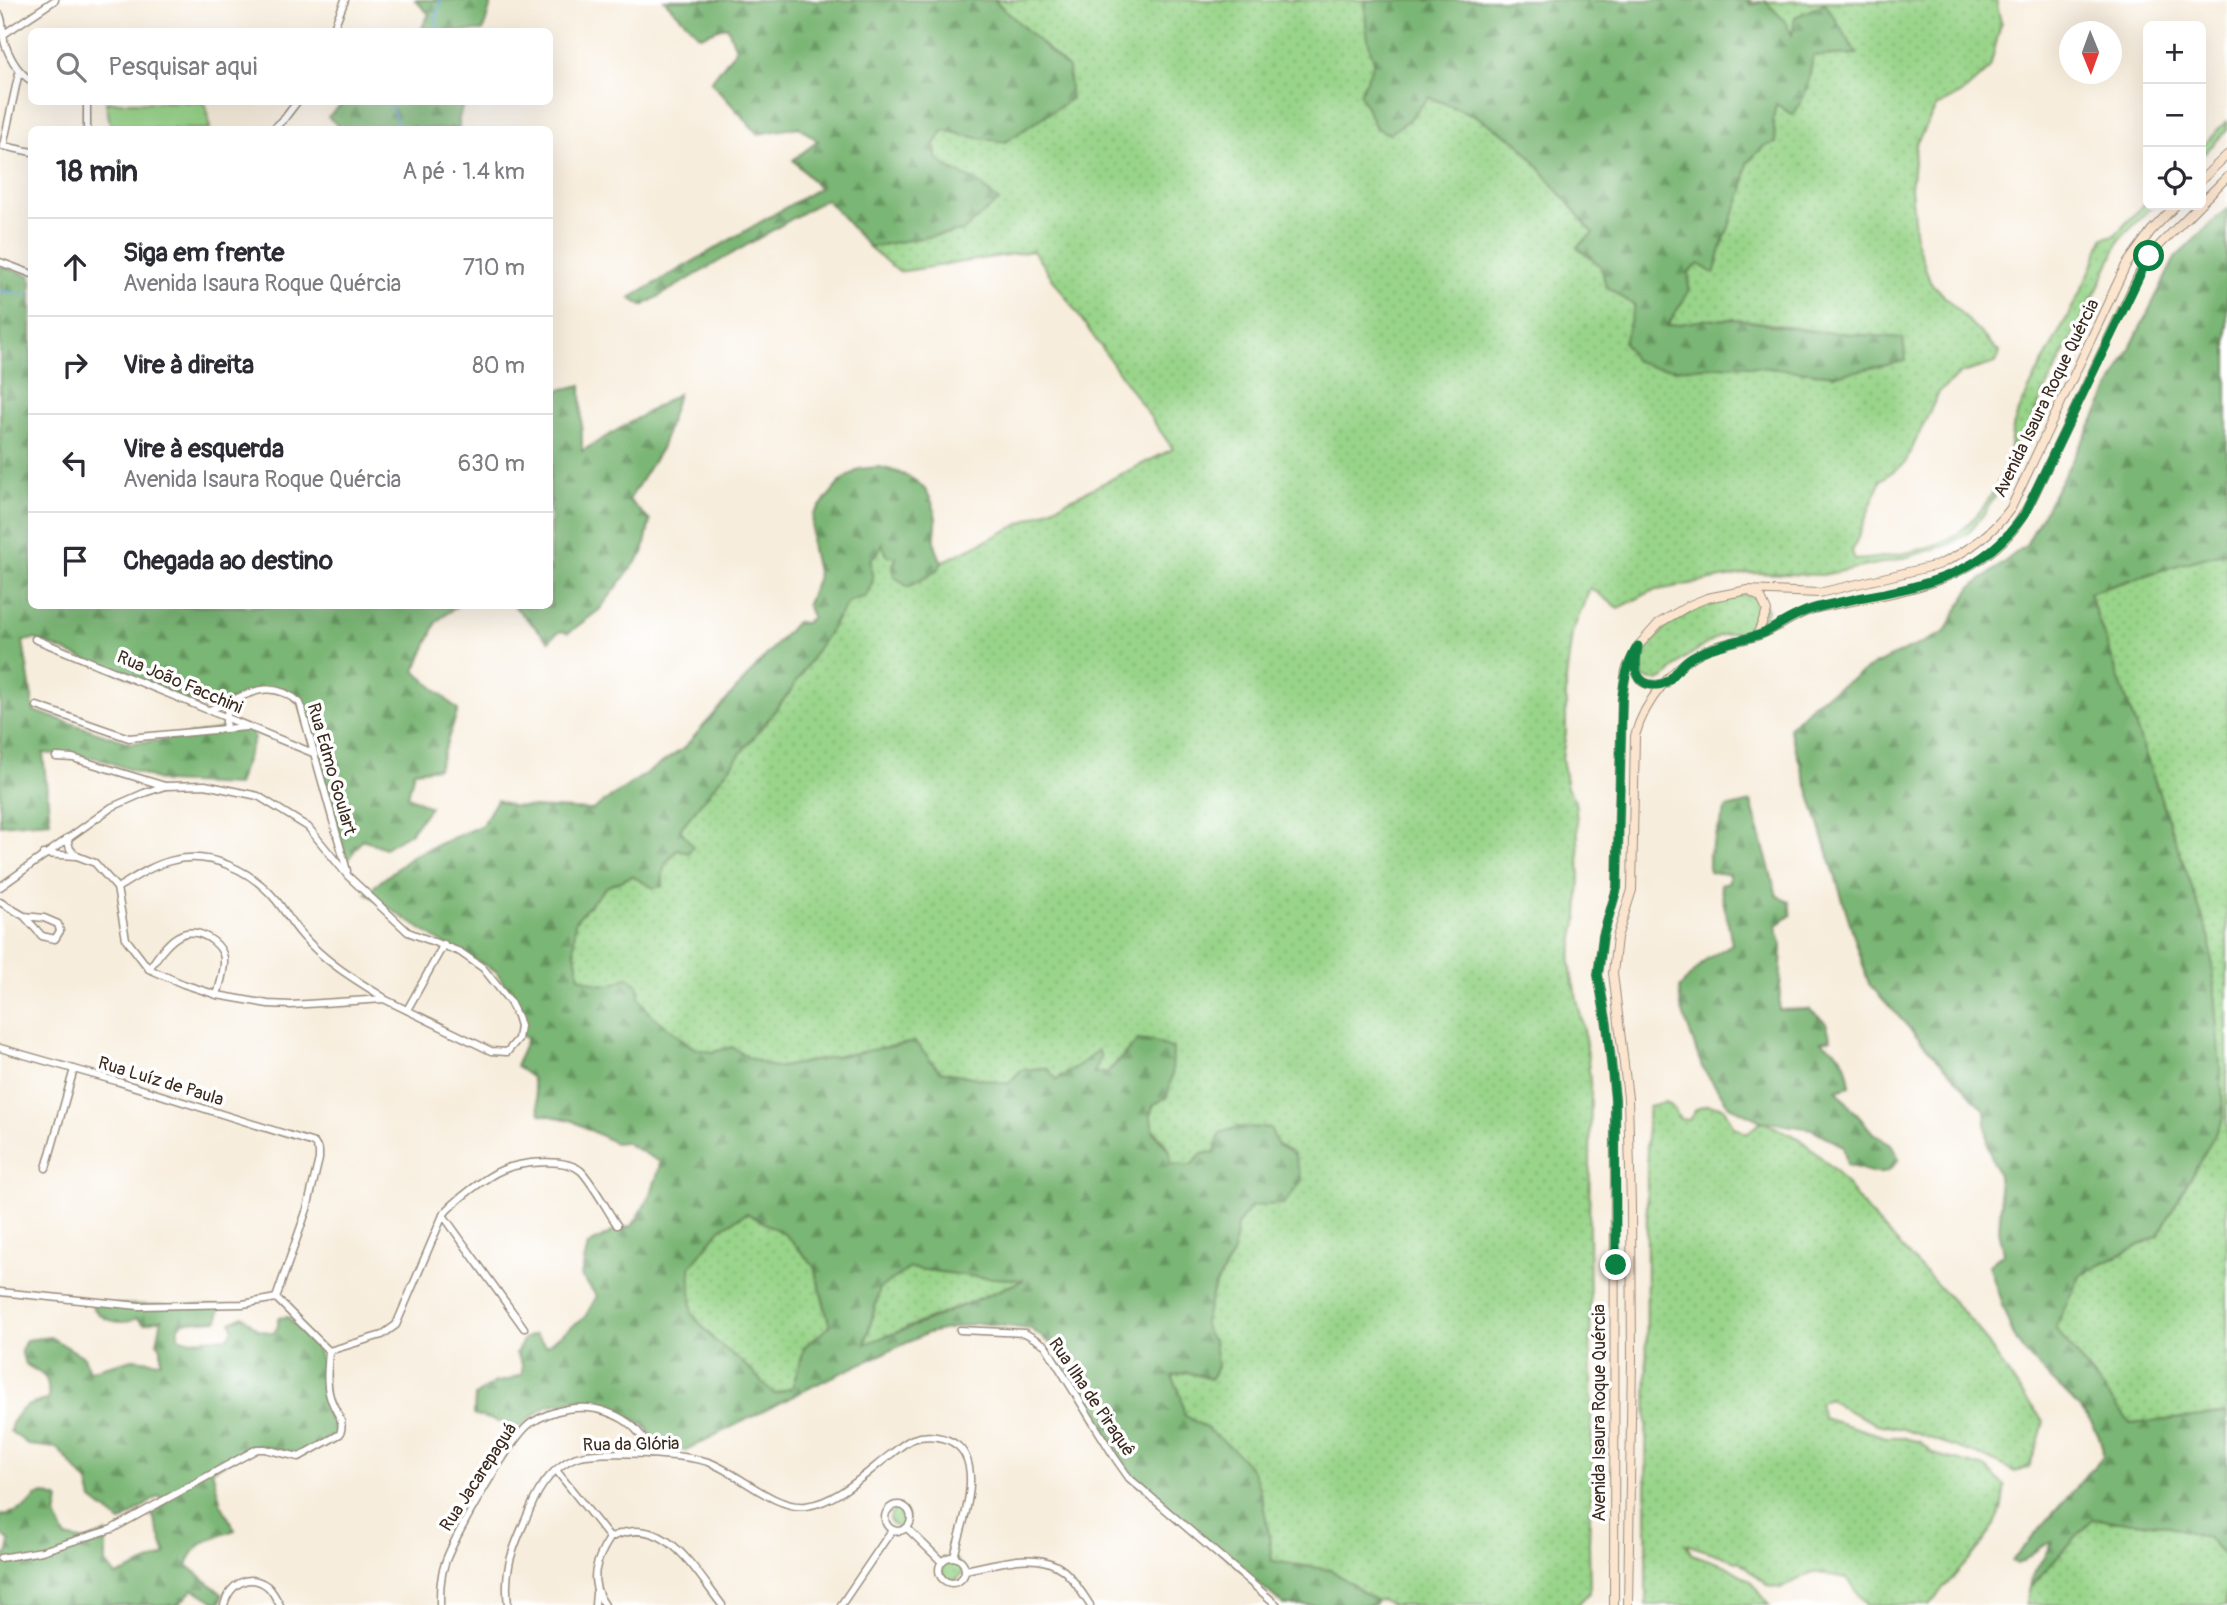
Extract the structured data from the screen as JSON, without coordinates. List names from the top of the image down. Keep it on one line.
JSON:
{"streets":{"main road":["Avenida Isaura Roque Quércia"],"street":["Rua João Facchini","Rua Edmo Goulart","Rua Luíz de Paula","Rua Ilha de Piraquê","Rua da Glória","Rua Jacarepaguá"]},"crossings":[["Rua João Facchini","Rua Edmo Goulart"],["Rua da Glória","Rua Jacarepaguá"]],"north":"bottom","page":{"map_buttons":["+","−"],"search":"Pesquisar aqui","heading":["18 min","A pé · 1.4 km"],"list":[["Siga em frente","Avenida Isaura Roque Quércia","710 m"],["Vire à direita","80 m"],["Vire à esquerda","Avenida Isaura Roque Quércia","630 m"],"Chegada ao destino"]}}
